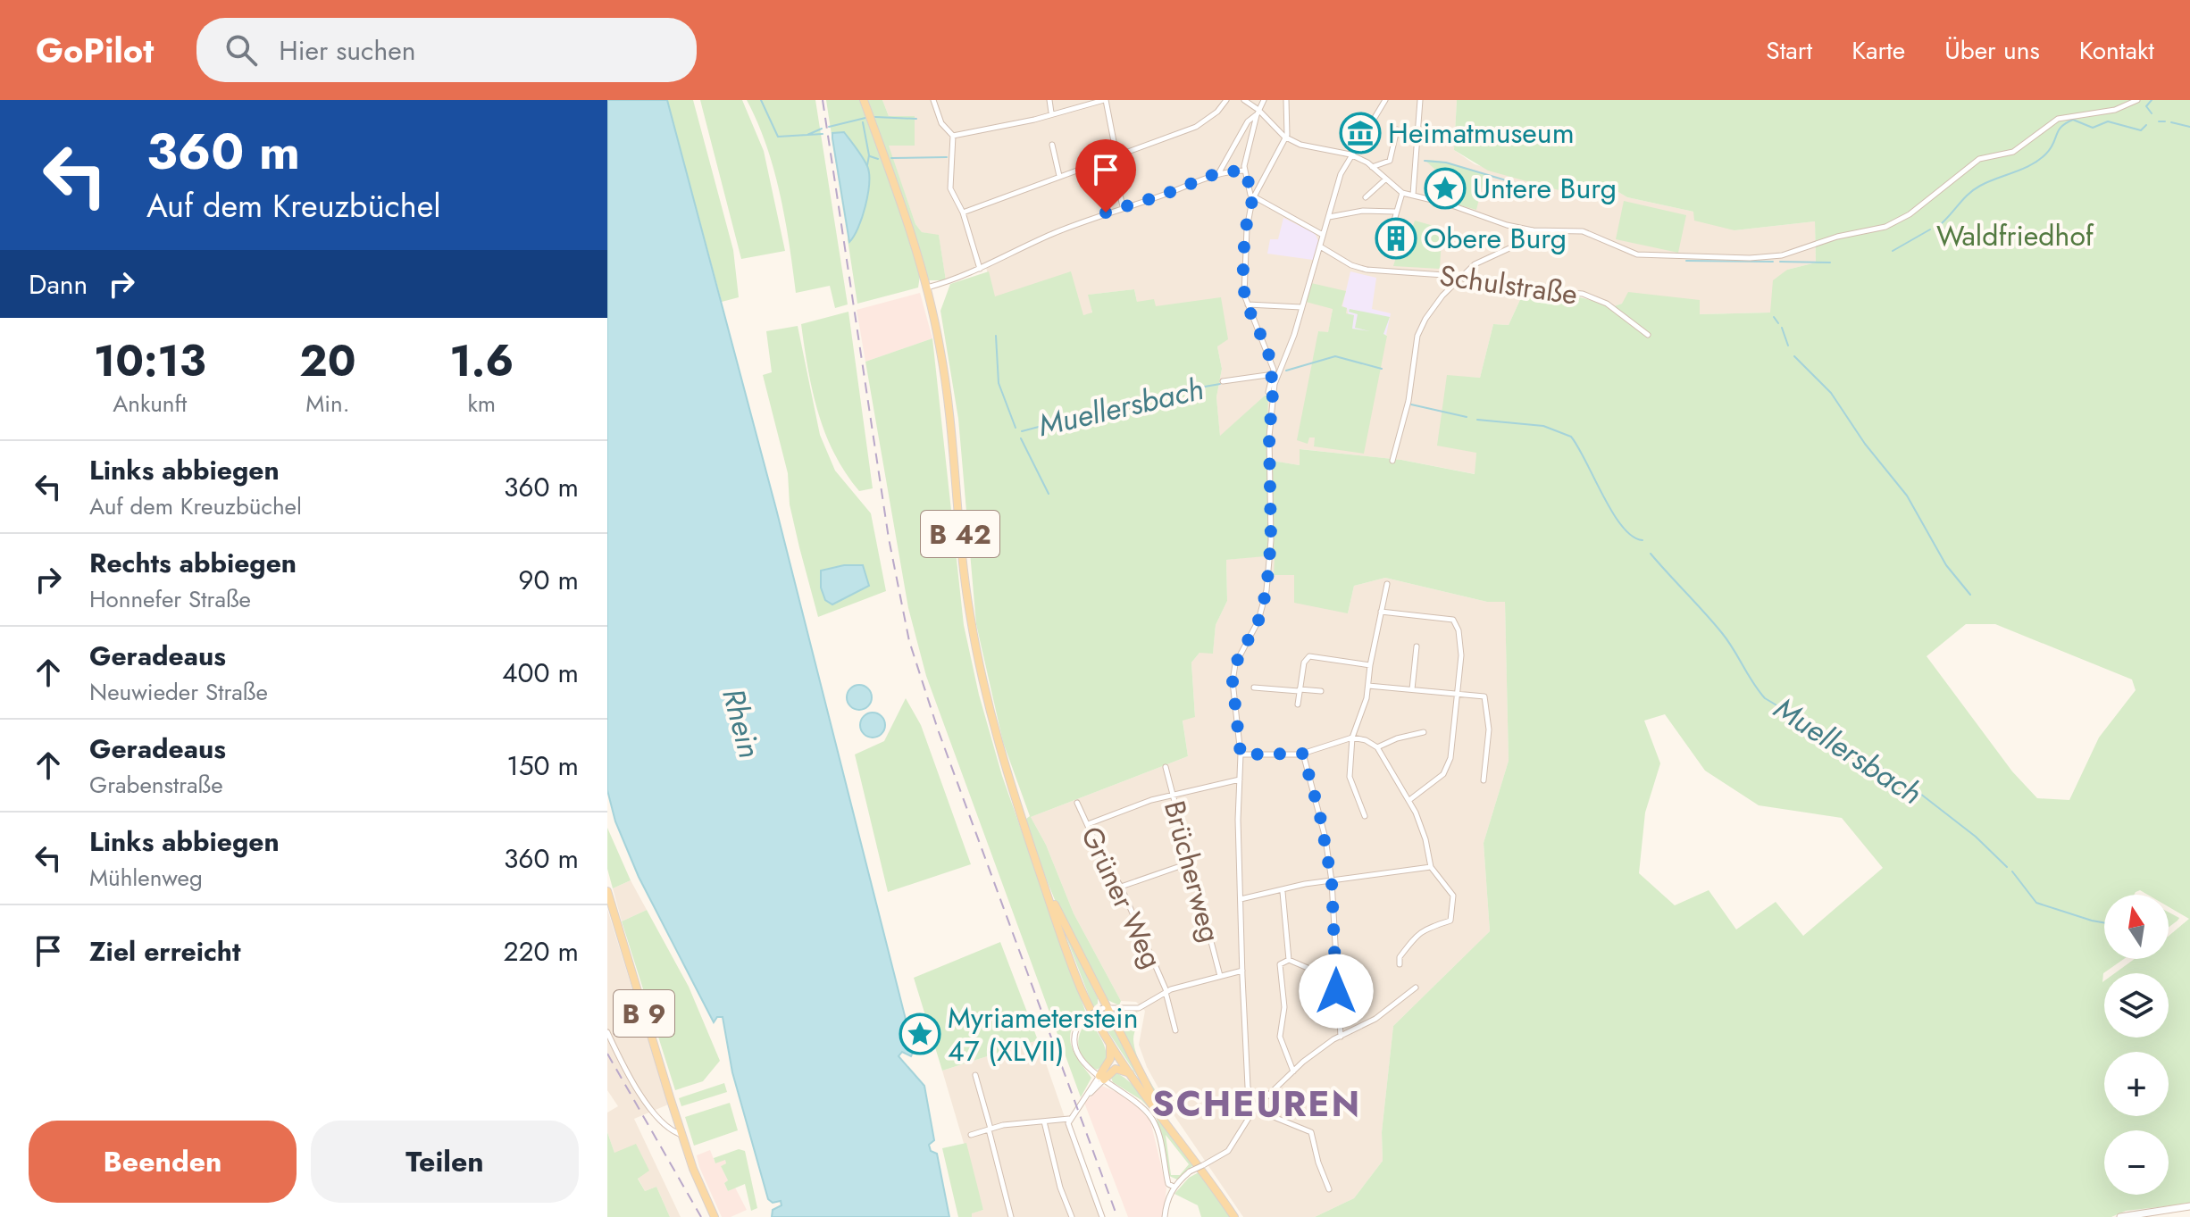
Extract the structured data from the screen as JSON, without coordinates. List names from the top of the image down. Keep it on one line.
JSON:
{"streets":{"main road":["B 42","B 9"],"street":["Schulstraße","Brücherweg","Grüner Weg"]},"districts":["SCHEUREN"],"water":["Muellersbach","Rhein"],"parks":["Waldfriedhof"],"places":{"museum":["Heimatmuseum"],"place":["Untere Burg","Myriameterstein 47 (XLVII)"],"building":["Obere Burg"]},"north":"top","page":{"header":"GoPilot","search":"Hier suchen","nav":["Start","Karte","Über uns","Kontakt"],"turn":["360 m","Auf dem Kreuzbüchel"],"then":"Dann","eta":["10:13","Ankunft","20","Min.","1.6","km"],"list":[{"name":"Links abbiegen","note":"Auf dem Kreuzbüchel","value":"360 m"},{"name":"Rechts abbiegen","note":"Honnefer Straße","value":"90 m"},{"name":"Geradeaus","note":"Neuwieder Straße","value":"400 m"},{"name":"Geradeaus","note":"Grabenstraße","value":"150 m"},{"name":"Links abbiegen","note":"Mühlenweg","value":"360 m"},{"name":"Ziel erreicht","value":"220 m"}],"map_buttons":["+","−"],"buttons":["Beenden","Teilen"]}}
